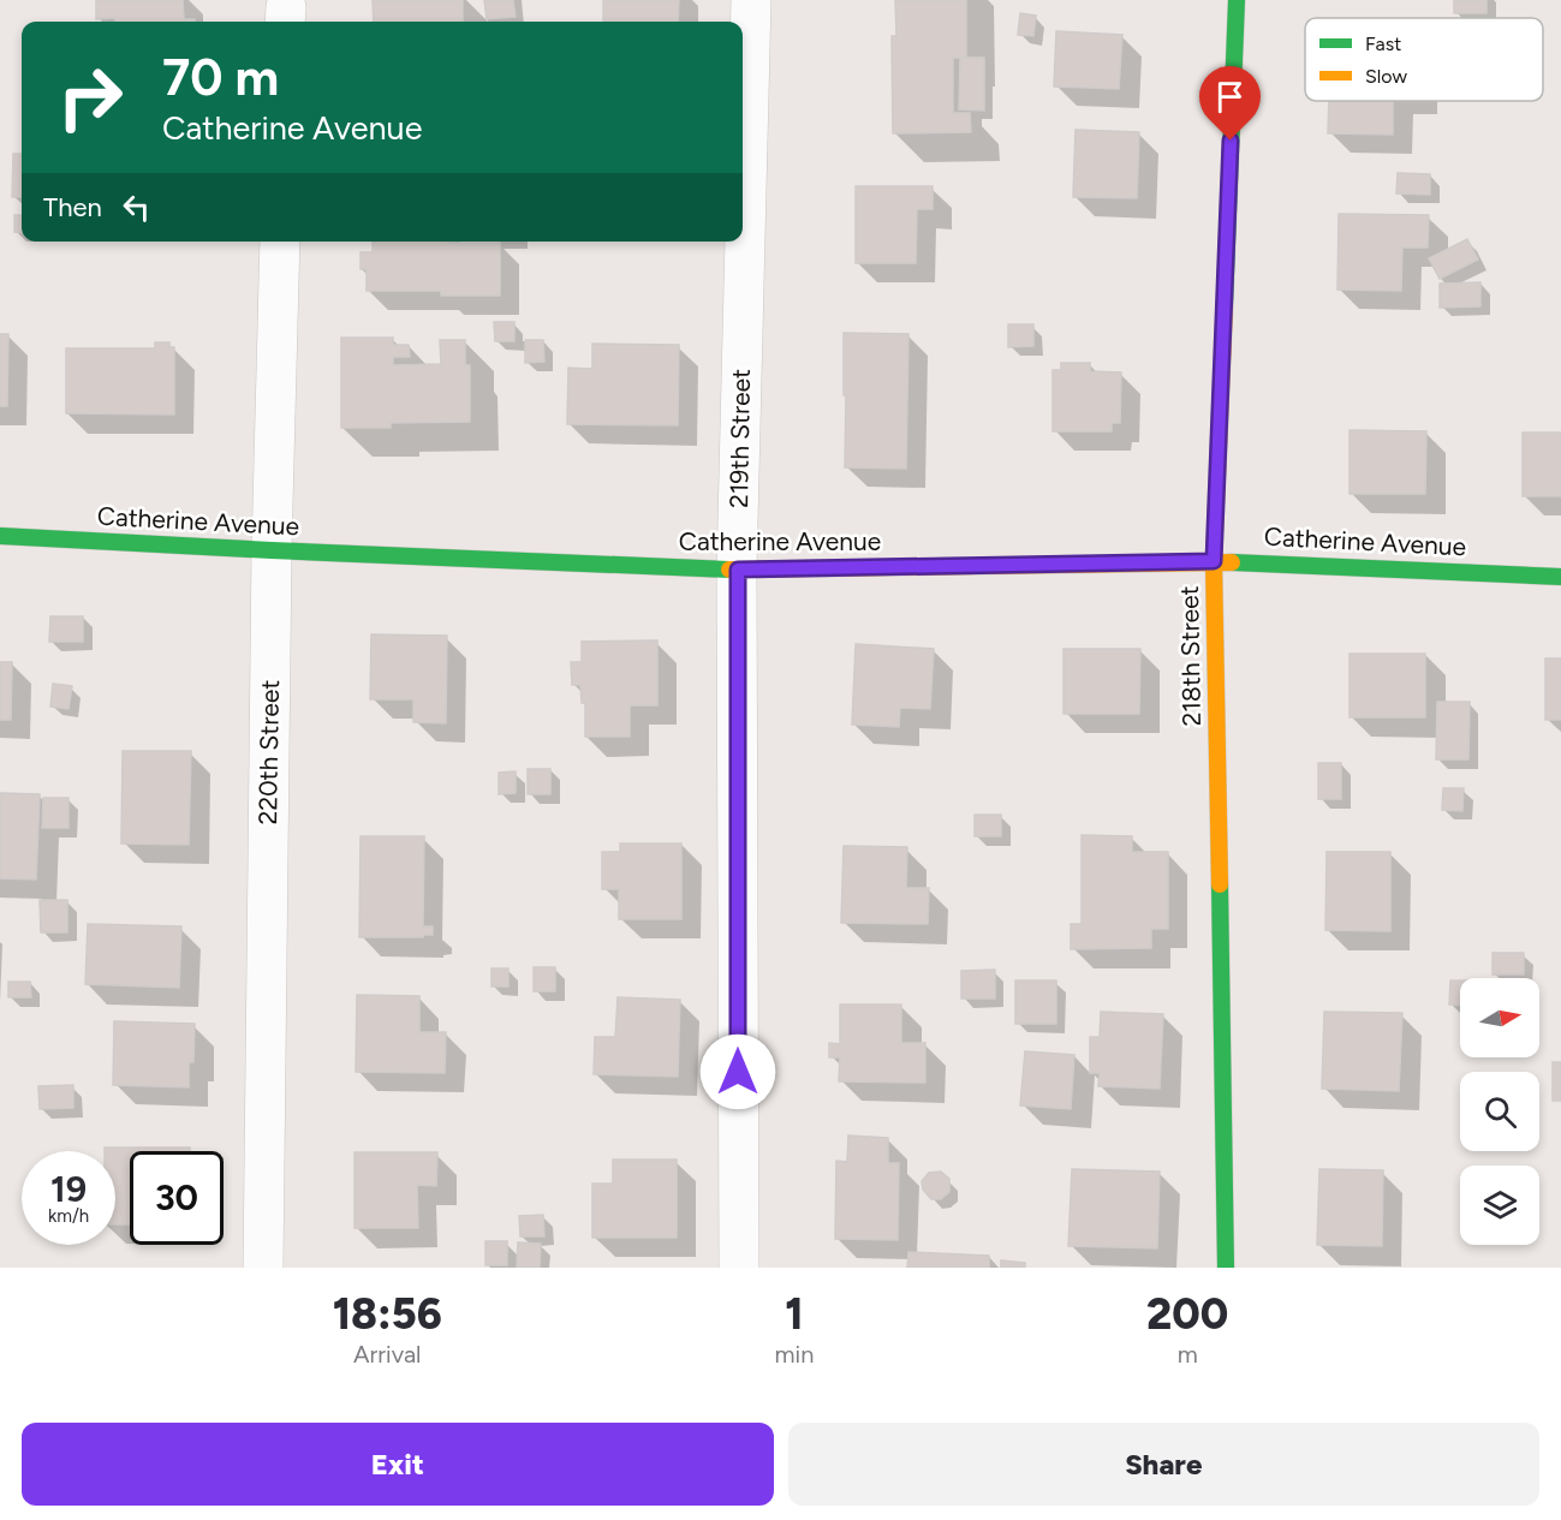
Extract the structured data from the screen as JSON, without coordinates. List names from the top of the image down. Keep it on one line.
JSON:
{"streets":{"street":["219th Street","Catherine Avenue","218th Street","220th Street"]},"crossings":[["219th Street","Catherine Avenue"],["Catherine Avenue","218th Street"],["Catherine Avenue","220th Street"]],"legend":["Fast","Slow"],"north":"right","page":{"turn":["70 m","Catherine Avenue"],"then":"Then","speed":"19 km/h","limit":"30","eta":["18:56","Arrival","1","min","200","m"],"buttons":["Exit","Share"]}}
